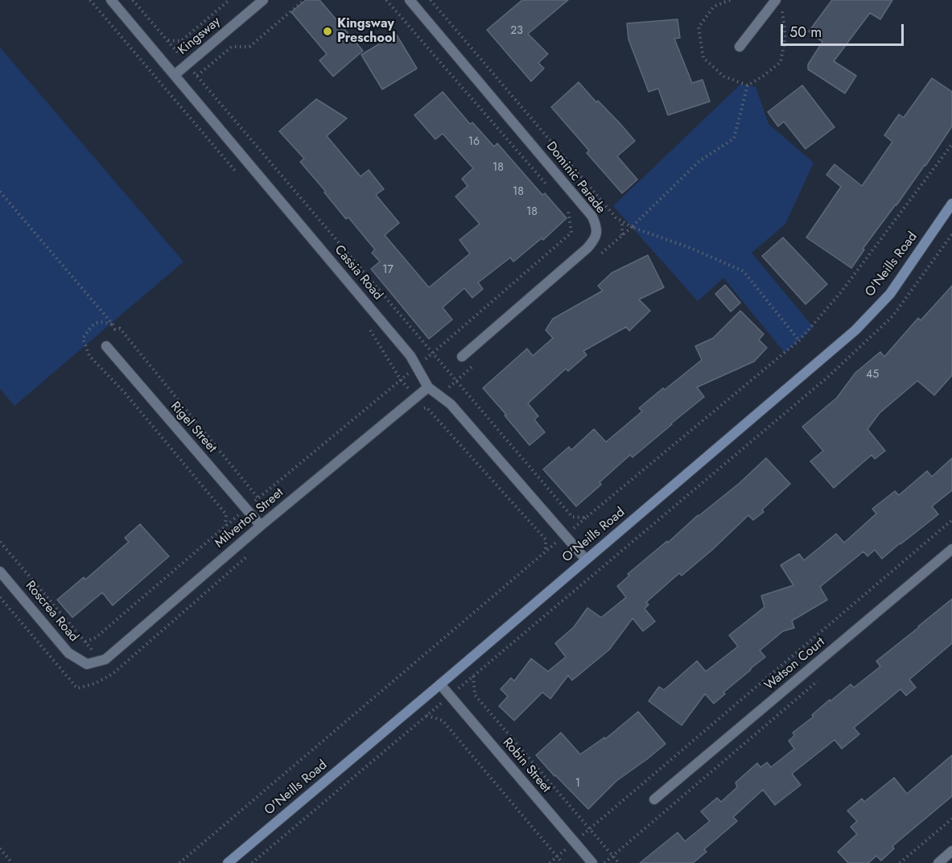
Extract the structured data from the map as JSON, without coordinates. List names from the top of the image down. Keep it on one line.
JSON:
{"streets":{"street":["Kingsway","Dominic Parade","O'Neills Road","Cassia Road","Rigel Street","Milverton Street","Roscrea Road","Watson Court","Robin Street"]},"crossings":[["Kingsway","Cassia Road"],["O'Neills Road","Cassia Road"],["O'Neills Road","Robin Street"],["Cassia Road","Milverton Street"],["Rigel Street","Milverton Street"],["Milverton Street","Roscrea Road"]],"places":["Kingsway Preschool"],"house_numbers":["23","16","18","18","18","17","45","1"],"scale_bar":"50 m"}
